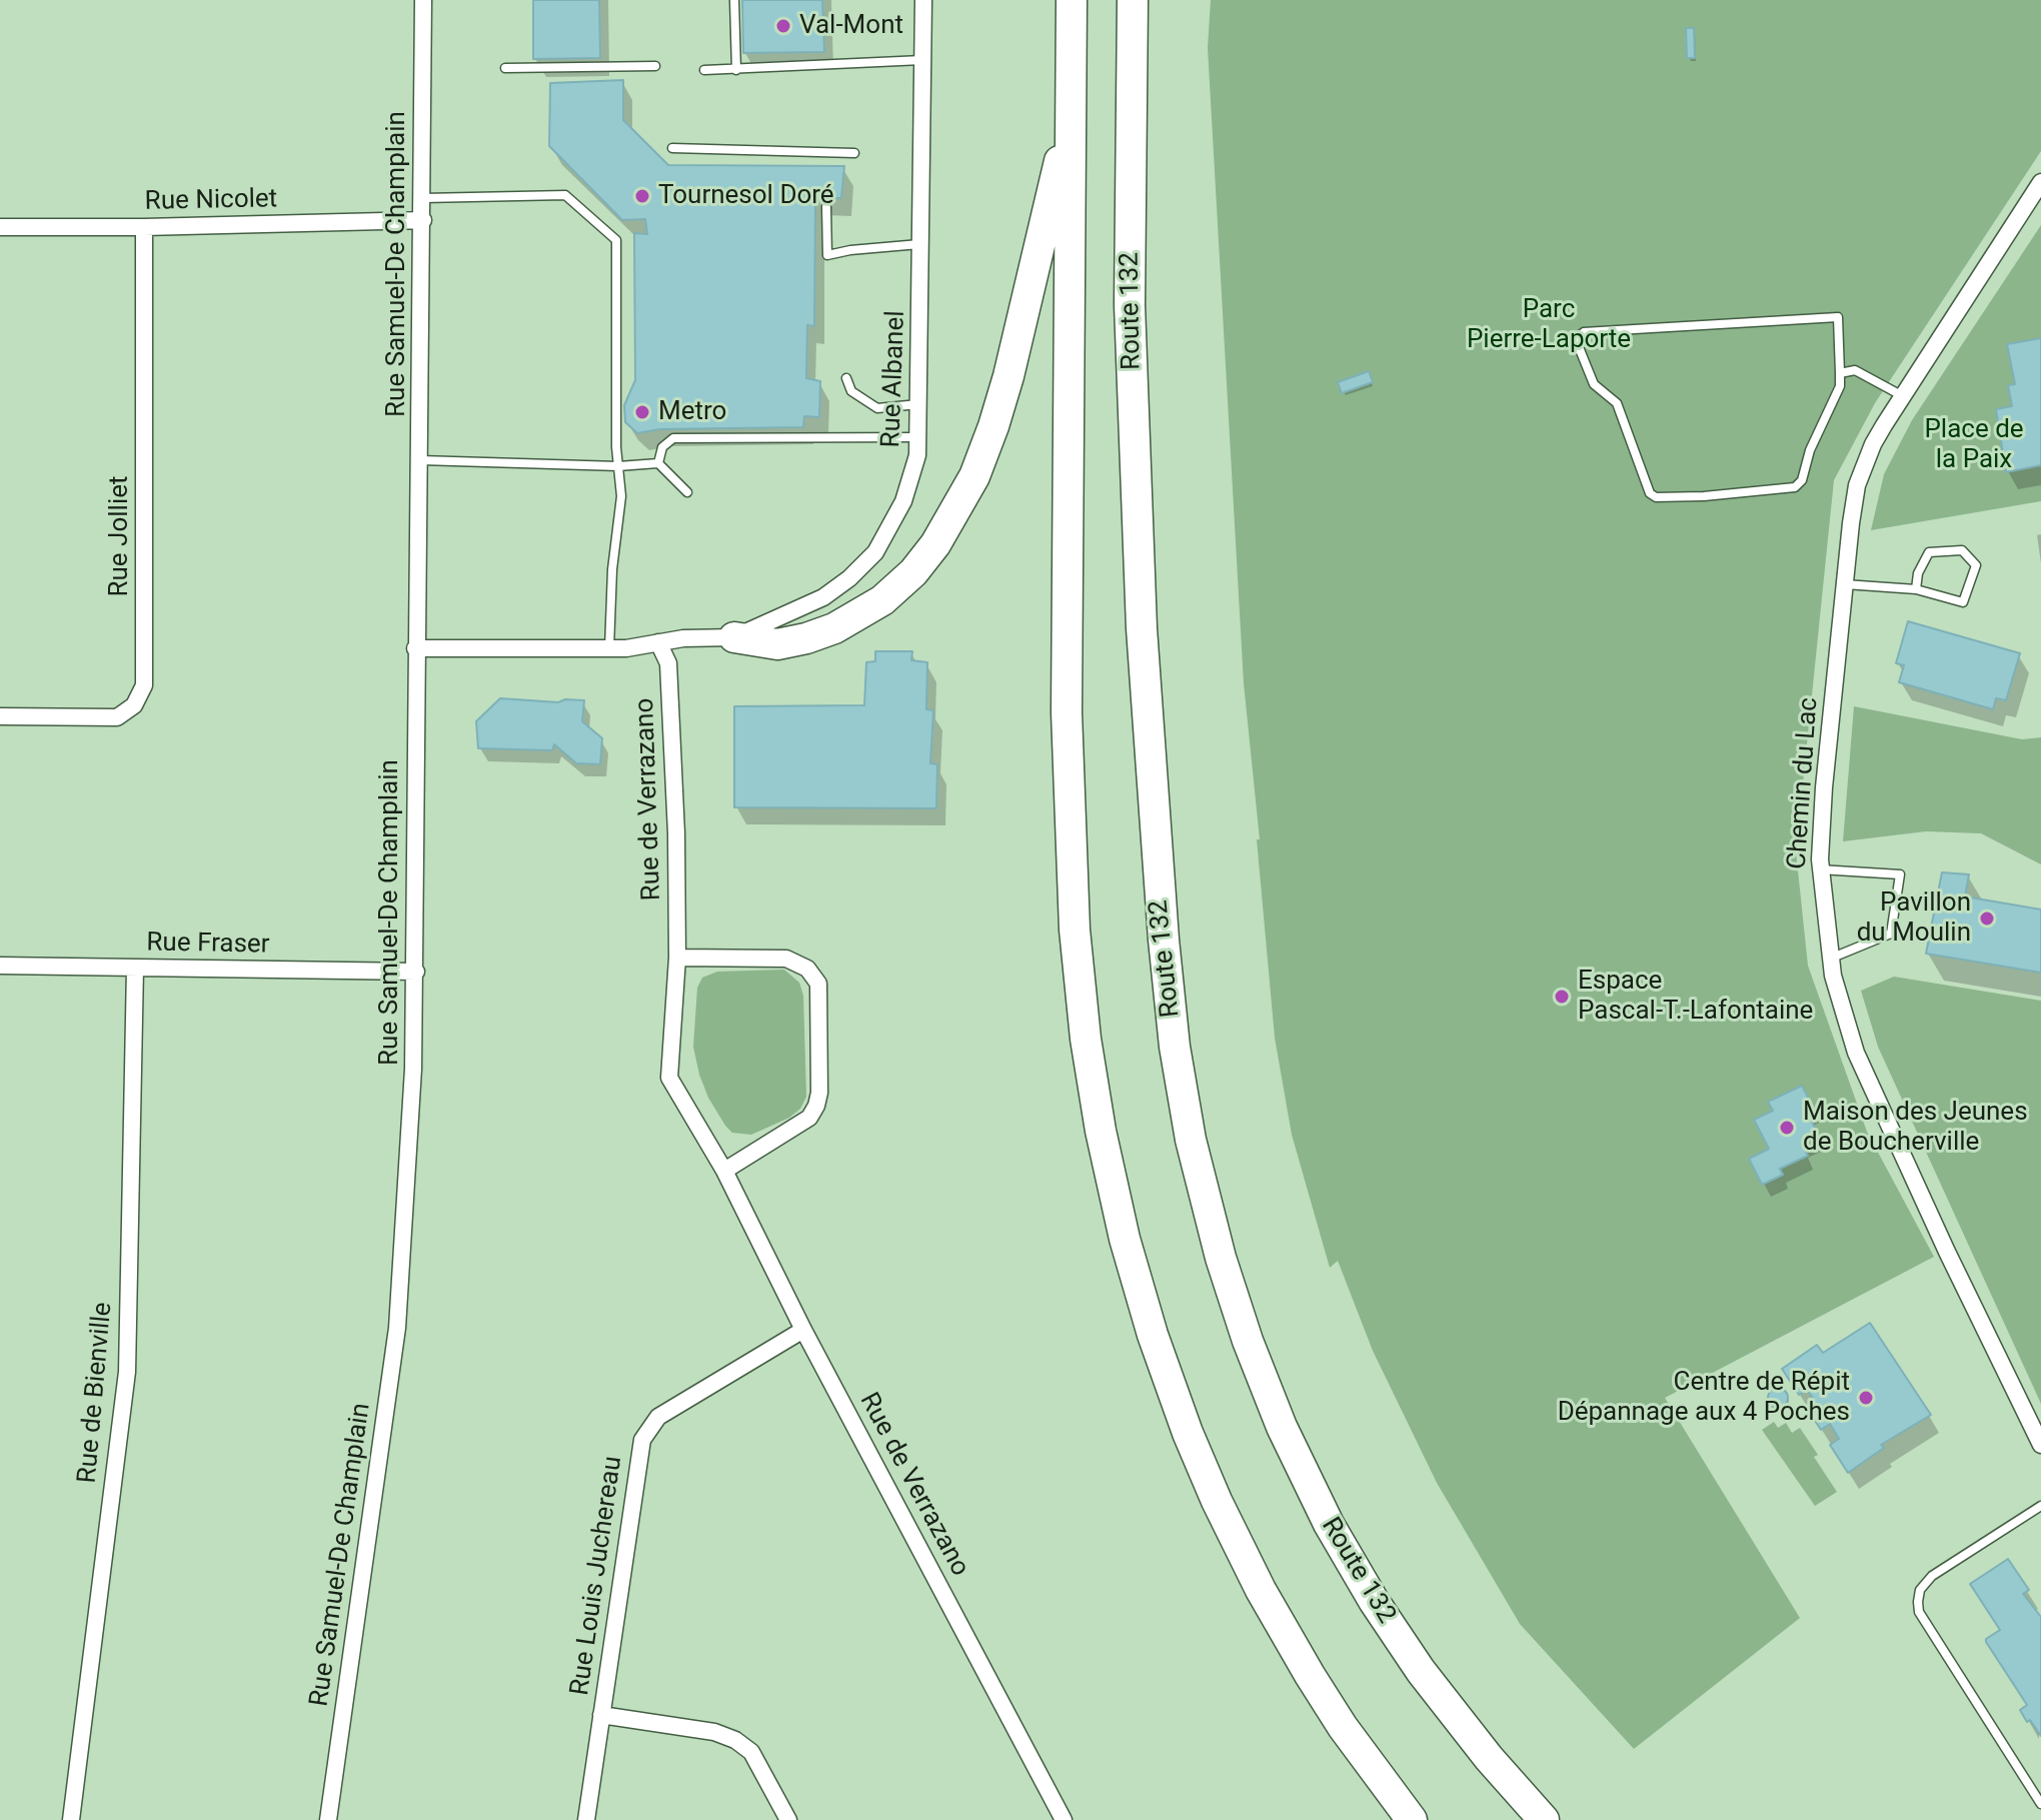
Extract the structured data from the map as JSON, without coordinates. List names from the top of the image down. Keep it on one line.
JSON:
{"streets":{"highway":["Route 132"],"street":["Rue Nicolet","Rue Samuel-De Champlain","Rue Albanel","Rue Jolliet","Chemin du Lac","Rue de Verrazano","Rue Fraser","Rue de Bienville","Rue Louis Juchereau"]},"crossings":[["Rue Nicolet","Rue Samuel-De Champlain"],["Rue Nicolet","Rue Jolliet"],["Rue Samuel-De Champlain","Rue Albanel"],["Rue Samuel-De Champlain","Rue Fraser"],["Rue Albanel","Rue de Verrazano"],["Rue de Verrazano","Rue Louis Juchereau"],["Rue Fraser","Rue de Bienville"]],"parks":["Parc Pierre-Laporte","Place de la Paix"],"places":["Val-Mont","Tournesol Doré","Metro","Pavillon du Moulin","Espace Pascal-T.-Lafontaine","Maison des Jeunes de Boucherville","Centre de Répit Dépannage aux 4 Poches"]}
